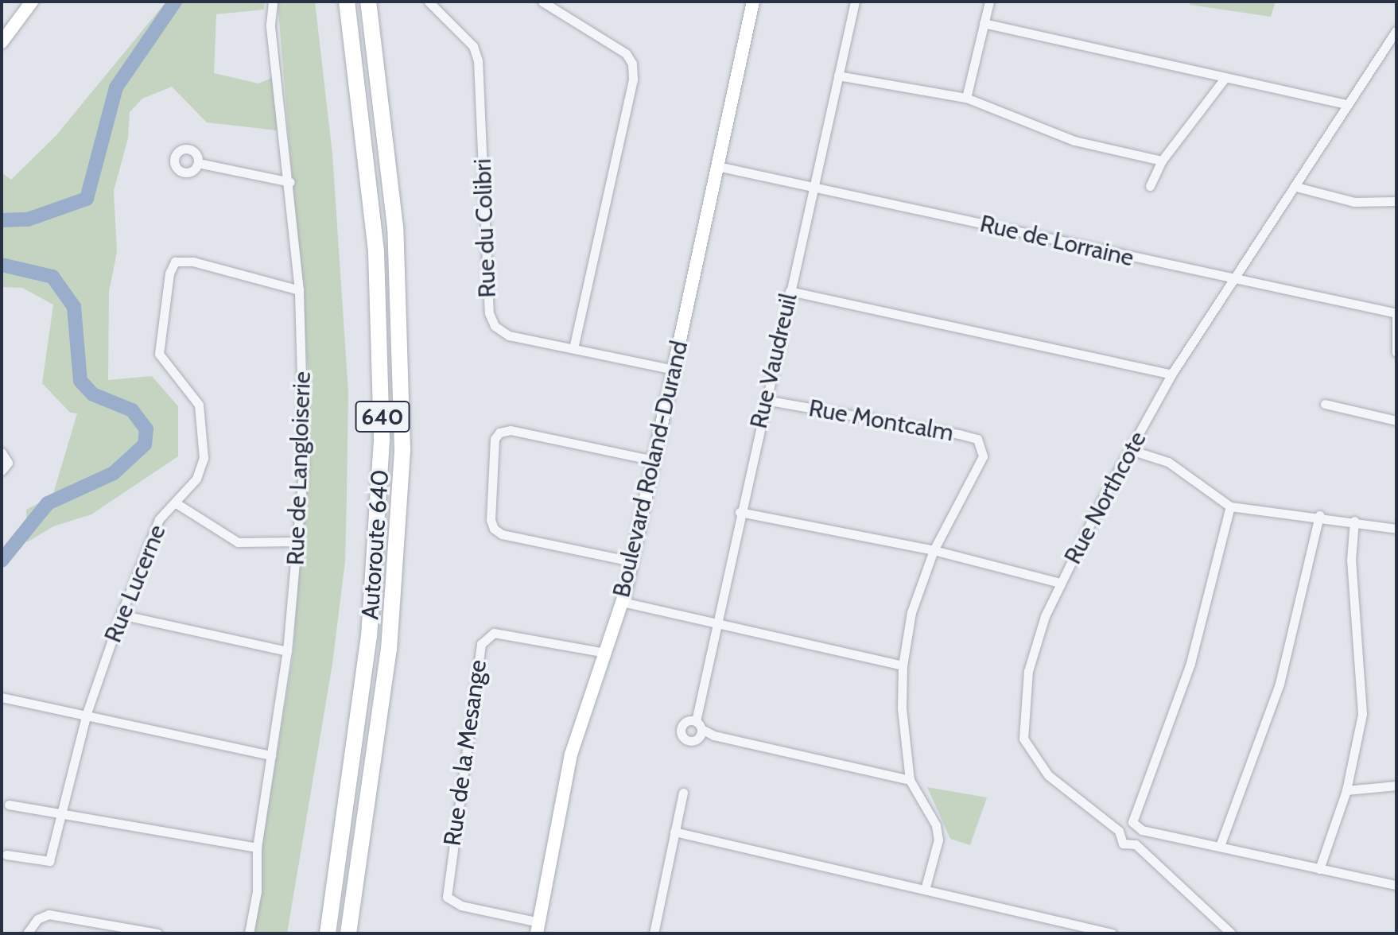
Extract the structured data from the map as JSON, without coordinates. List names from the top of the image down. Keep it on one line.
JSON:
{"streets":{"highway":["640","Autoroute 640"],"street":["Rue du Colibri","Rue de Lorraine","Rue Vaudreuil","Rue Montcalm","Rue de Langloiserie","Boulevard Roland-Durand","Rue Northcote","Rue Lucerne","Rue de la Mesange"]},"crossings":[["Rue du Colibri","Boulevard Roland-Durand"],["Rue de Lorraine","Rue Vaudreuil"],["Rue de Lorraine","Boulevard Roland-Durand"],["Rue de Lorraine","Rue Northcote"],["Rue Vaudreuil","Rue Montcalm"],["Rue de Langloiserie","Rue Lucerne"],["Boulevard Roland-Durand","Rue de la Mesange"]]}
